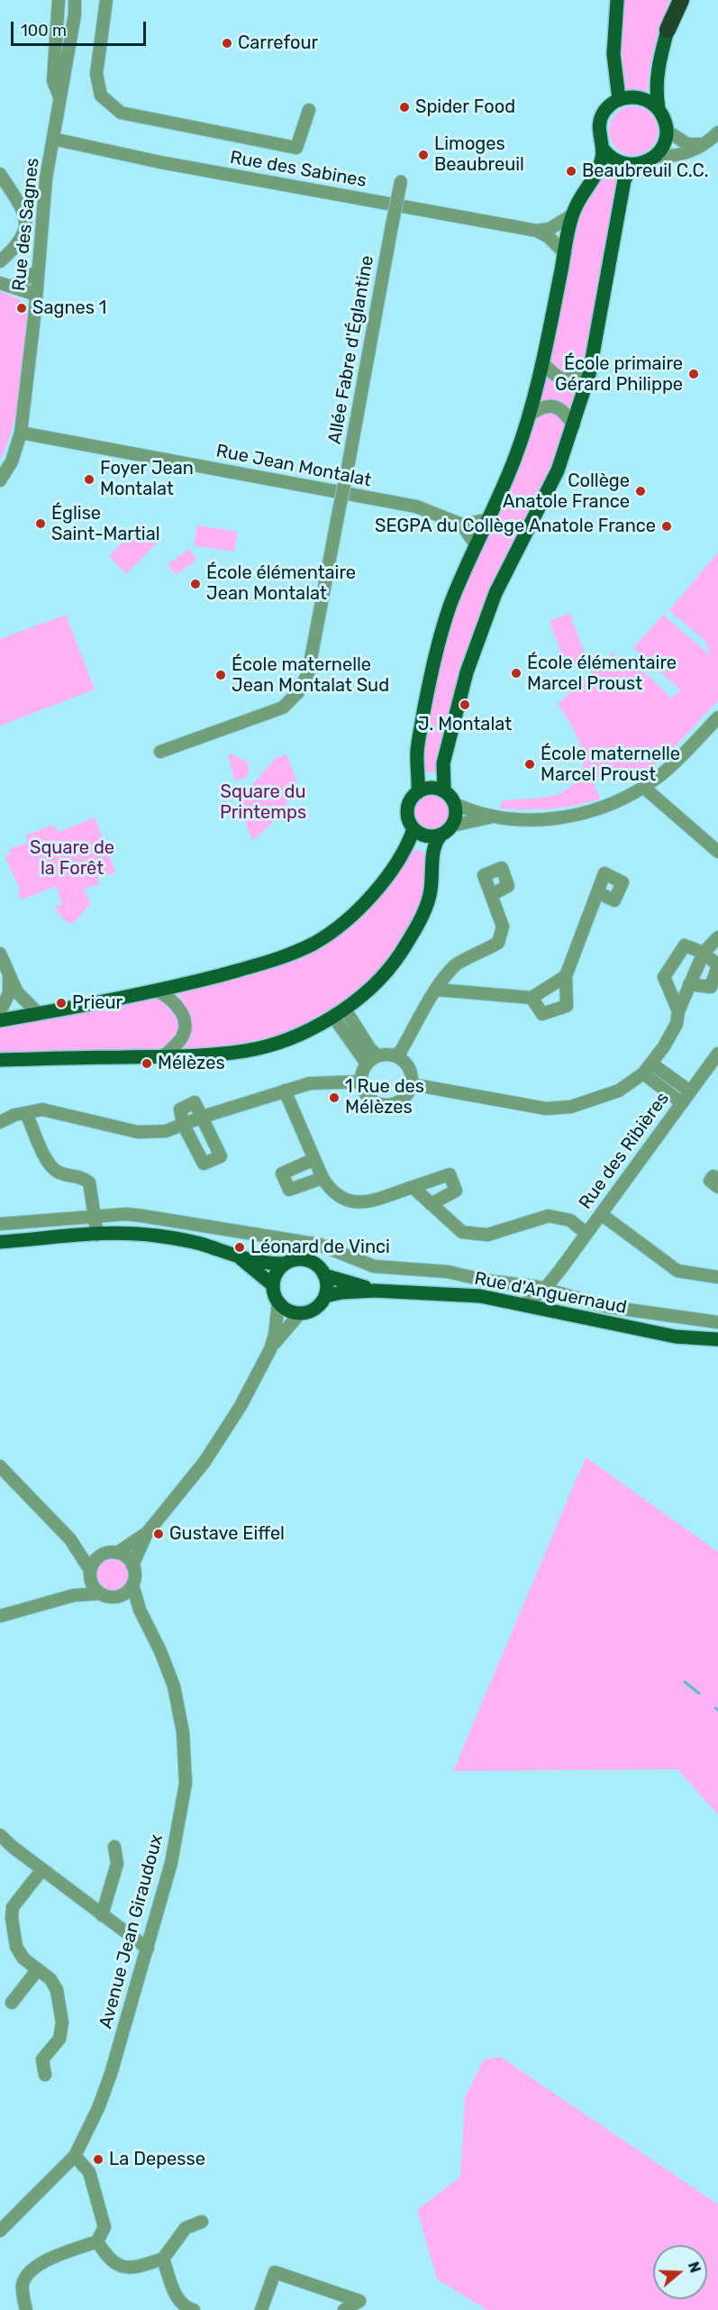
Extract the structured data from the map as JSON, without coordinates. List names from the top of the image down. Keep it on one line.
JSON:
{"streets":{"main road":["Rue d'Anguernaud"],"street":["Rue des Sabines","Rue des Sagnes","Allée Fabre d'Églantine","Rue Jean Montalat","Rue des Ribières","Avenue Jean Giraudoux"]},"crossings":[["Rue des Sabines","Rue des Sagnes"],["Rue des Sagnes","Rue Jean Montalat"],["Rue des Ribières","Rue d'Anguernaud"]],"parks":["Square du Printemps","Square de la Forêt"],"places":["Carrefour","Spider Food","Limoges Beaubreuil","Beaubreuil C.C.","Sagnes 1","École primaire Gérard Philippe","Foyer Jean Montalat","Collège Anatole France","Église Saint-Martial","SEGPA du Collège Anatole France","École élémentaire Jean Montalat","École élémentaire Marcel Proust","École maternelle Jean Montalat Sud","J. Montalat","École maternelle Marcel Proust","Prieur","Mélèzes","1 Rue des Mélèzes","Léonard de Vinci","Gustave Eiffel","La Depesse"],"scale_bar":"100 m","north":"right"}
